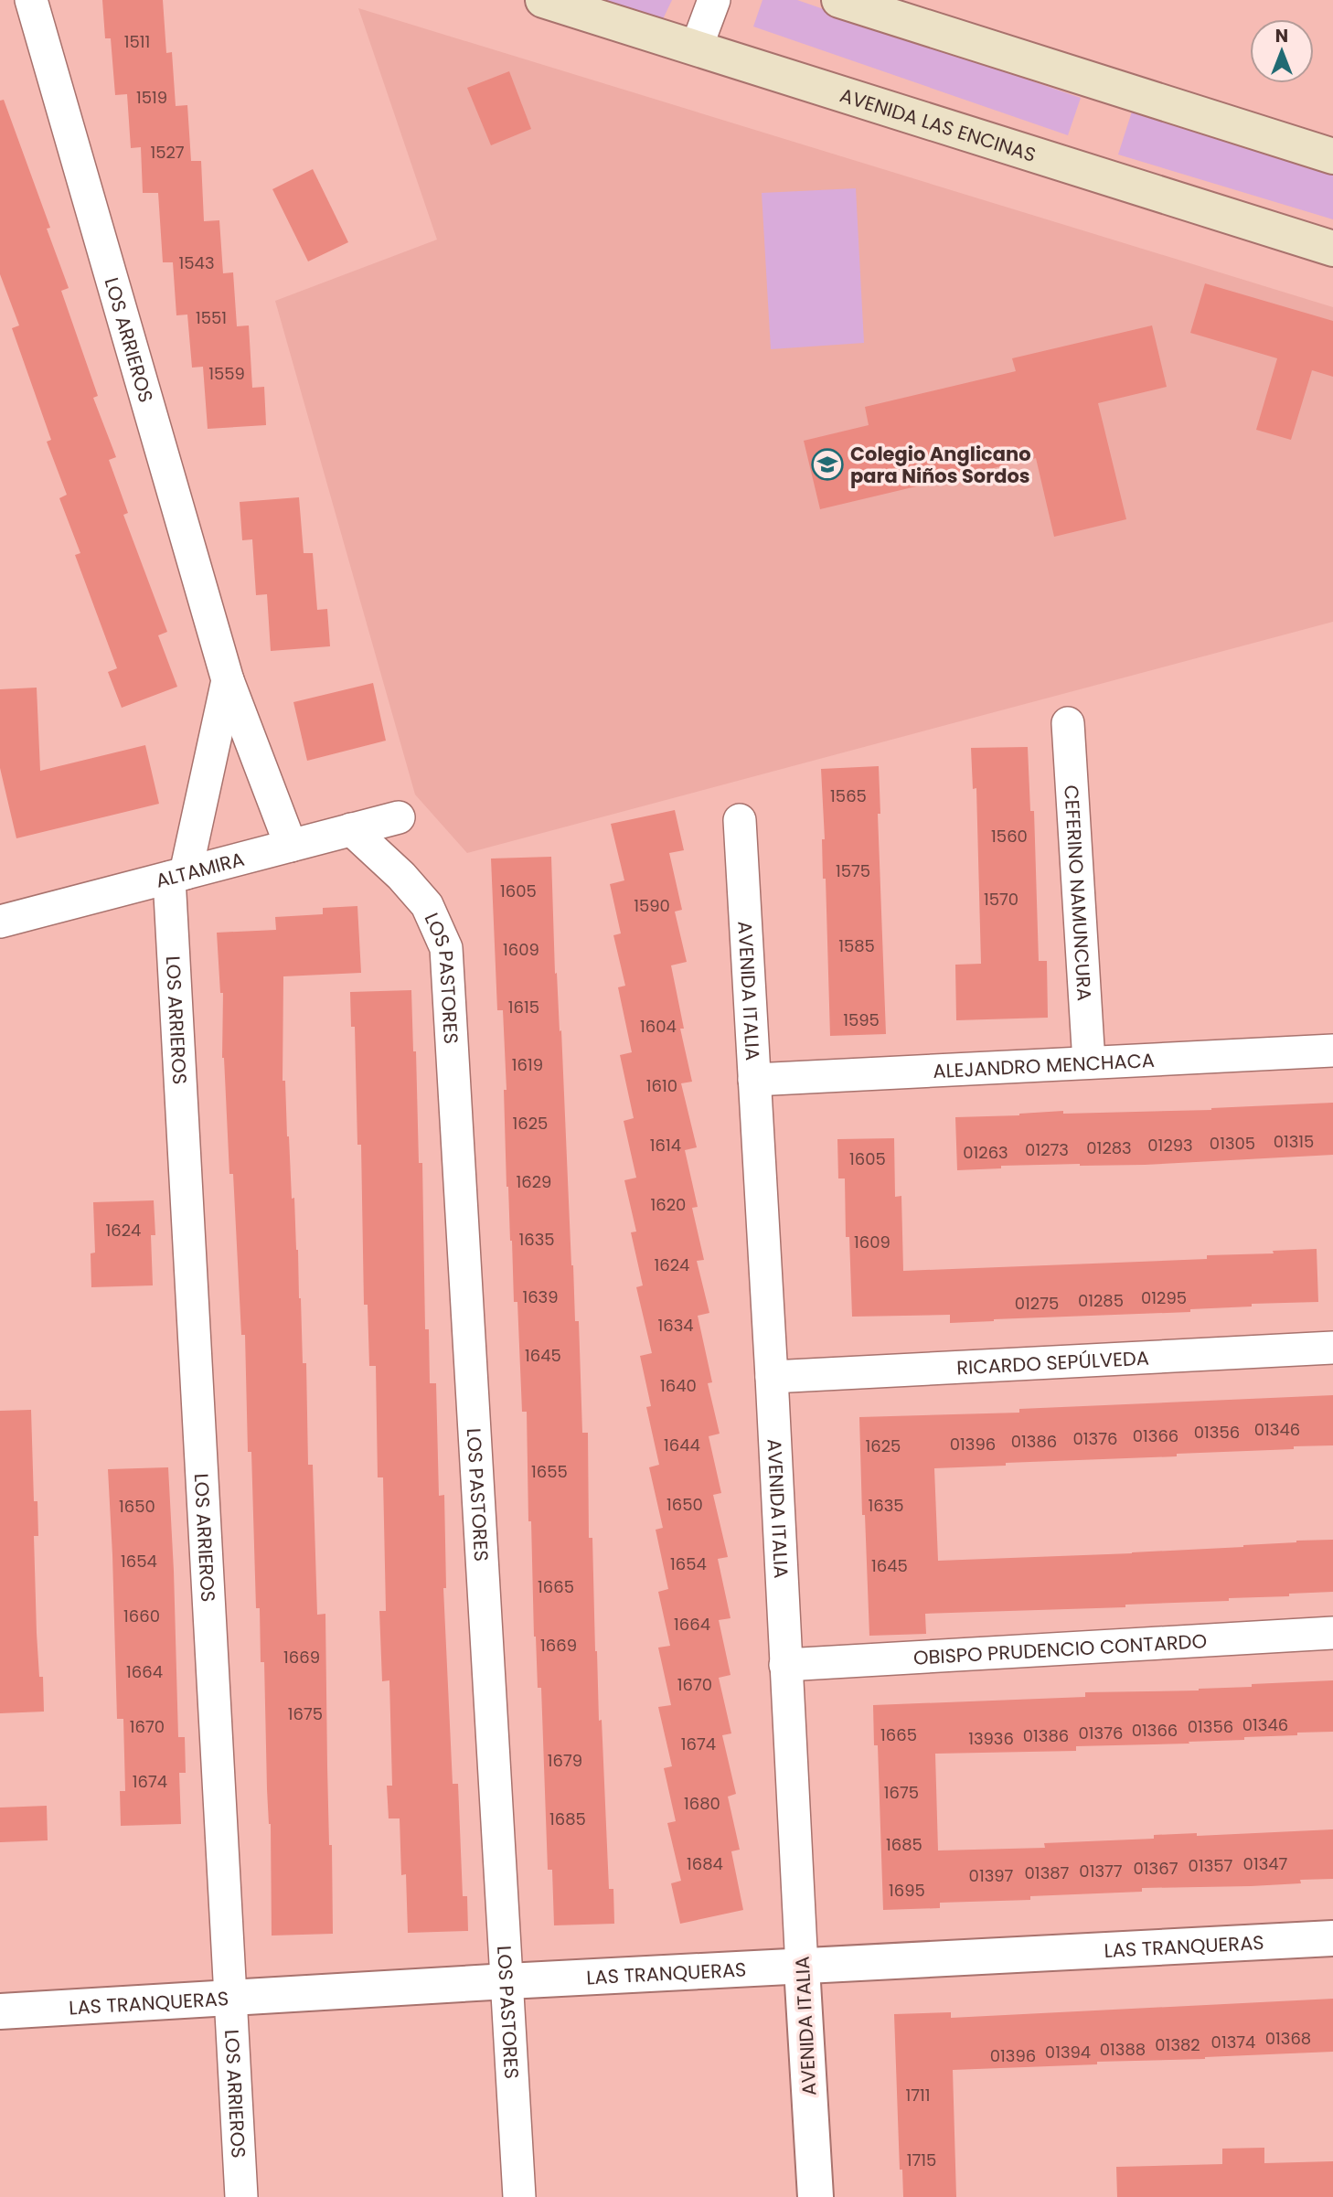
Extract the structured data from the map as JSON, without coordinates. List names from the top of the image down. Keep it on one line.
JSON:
{"streets":{"main road":["AVENIDA LAS ENCINAS"],"street":["LOS ARRIEROS","ALTAMIRA","CEFERINO NAMUNCURA","LOS PASTORES","AVENIDA ITALIA","ALEJANDRO MENCHACA","RICARDO SEPÚLVEDA","OBISPO PRUDENCIO CONTARDO","LAS TRANQUERAS"]},"crossings":[["LOS ARRIEROS","ALTAMIRA"],["LOS ARRIEROS","LAS TRANQUERAS"],["ALTAMIRA","LOS PASTORES"],["CEFERINO NAMUNCURA","ALEJANDRO MENCHACA"],["LOS PASTORES","LAS TRANQUERAS"],["AVENIDA ITALIA","ALEJANDRO MENCHACA"],["AVENIDA ITALIA","RICARDO SEPÚLVEDA"],["AVENIDA ITALIA","OBISPO PRUDENCIO CONTARDO"],["AVENIDA ITALIA","LAS TRANQUERAS"]],"places":{"school or university":["Colegio Anglicano para Niños Sordos"]},"house_numbers":["1511","1519","1527","1543","1551","1559","1565","1560","1575","1605","1570","1590","1585","1609","1615","1595","1604","1619","1610","1625","01315","01305","1614","01293","01283","01273","01263","1605","1629","1620","1624","1635","1609","1624","1639","01295","01285","01275","1634","1645","1640","01346","01356","01366","01376","01386","01396","1644","1625","1655","1650","1635","1650","1654","1654","1645","1665","1660","1664","1669","1669","1664","1670","1675","01346","1670","01356","01366","01376","1665","01386","13936","1674","1679","1674","1675","1680","1685","1685","1684","01347","01357","01367","01377","01387","01397","1695","01368","01374","01382","01388","01394","01396","1711","1715"],"north":"top"}
